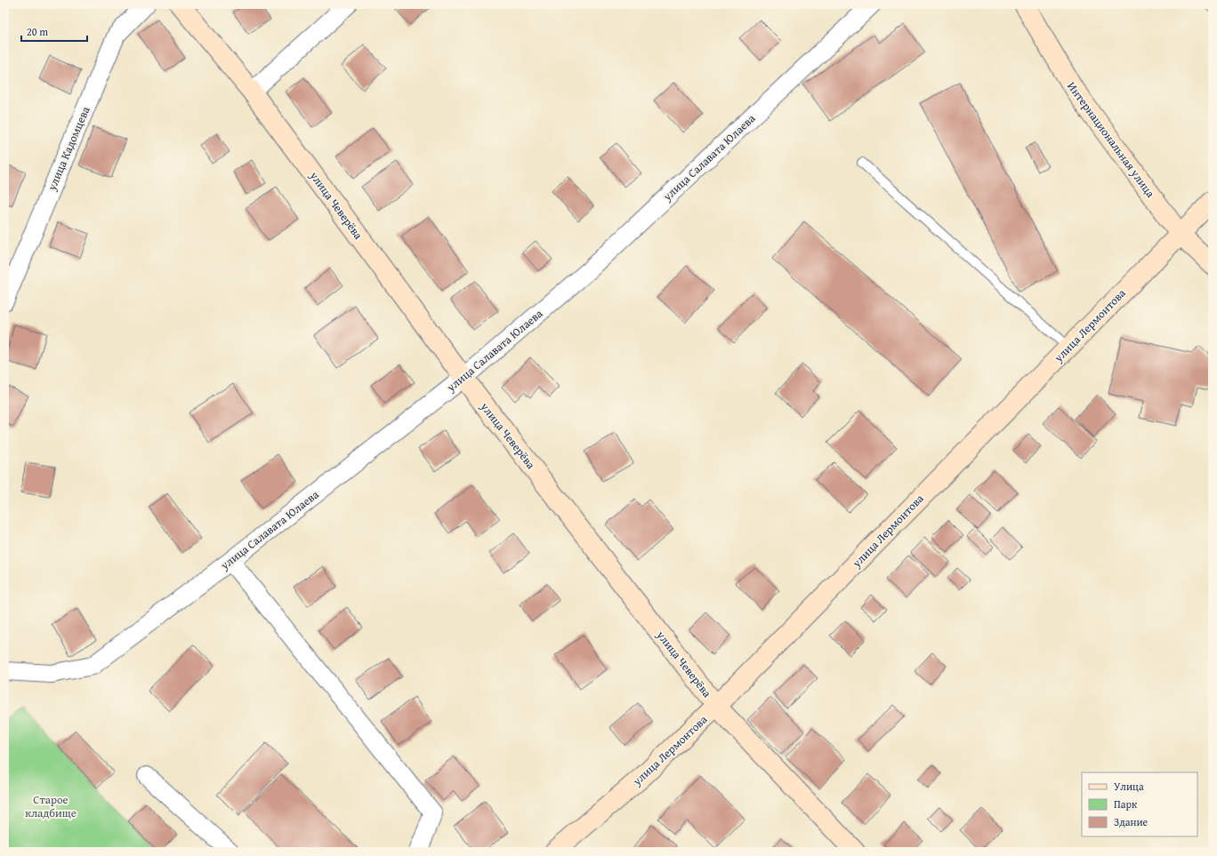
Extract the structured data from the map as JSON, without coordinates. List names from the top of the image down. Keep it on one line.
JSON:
{"streets":{"street":["Интернациональная улица","улица Кадомцева","улица Салавата Юлаева","улица Чеверёва","улица Лермонтова"]},"crossings":[["Интернациональная улица","улица Лермонтова"],["улица Салавата Юлаева","улица Чеверёва"],["улица Чеверёва","улица Лермонтова"]],"parks":["Старое кладбище"],"legend":["Улица","Парк","Здание"],"scale_bar":"20 m"}
